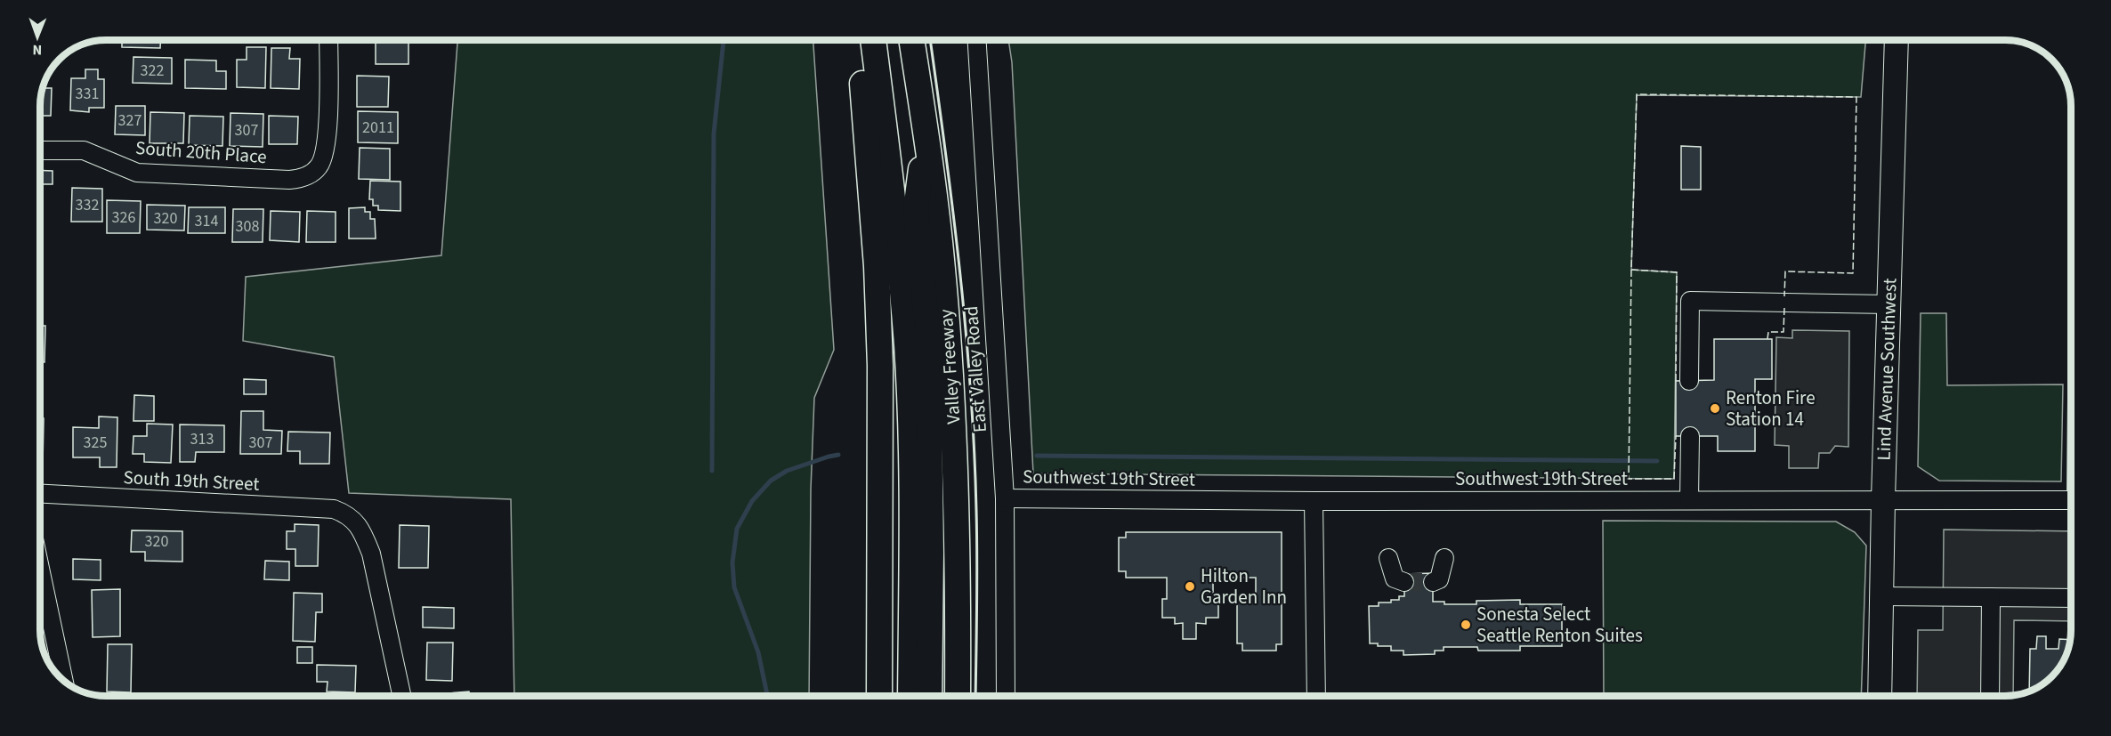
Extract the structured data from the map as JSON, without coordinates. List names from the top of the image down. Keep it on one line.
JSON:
{"streets":{"highway":["Valley Freeway"],"main road":["Lind Avenue Southwest"],"street":["South 20th Place","East Valley Road","Southwest 19th Street","South 19th Street"]},"crossings":[["East Valley Road","Southwest 19th Street"],["Lind Avenue Southwest","Southwest 19th Street"]],"places":["Renton Fire Station 14","Hilton Garden Inn","Sonesta Select Seattle Renton Suites"],"house_numbers":["322","331","327","2011","307","332","326","320","314","308","313","325","307","320"],"north":"bottom"}
